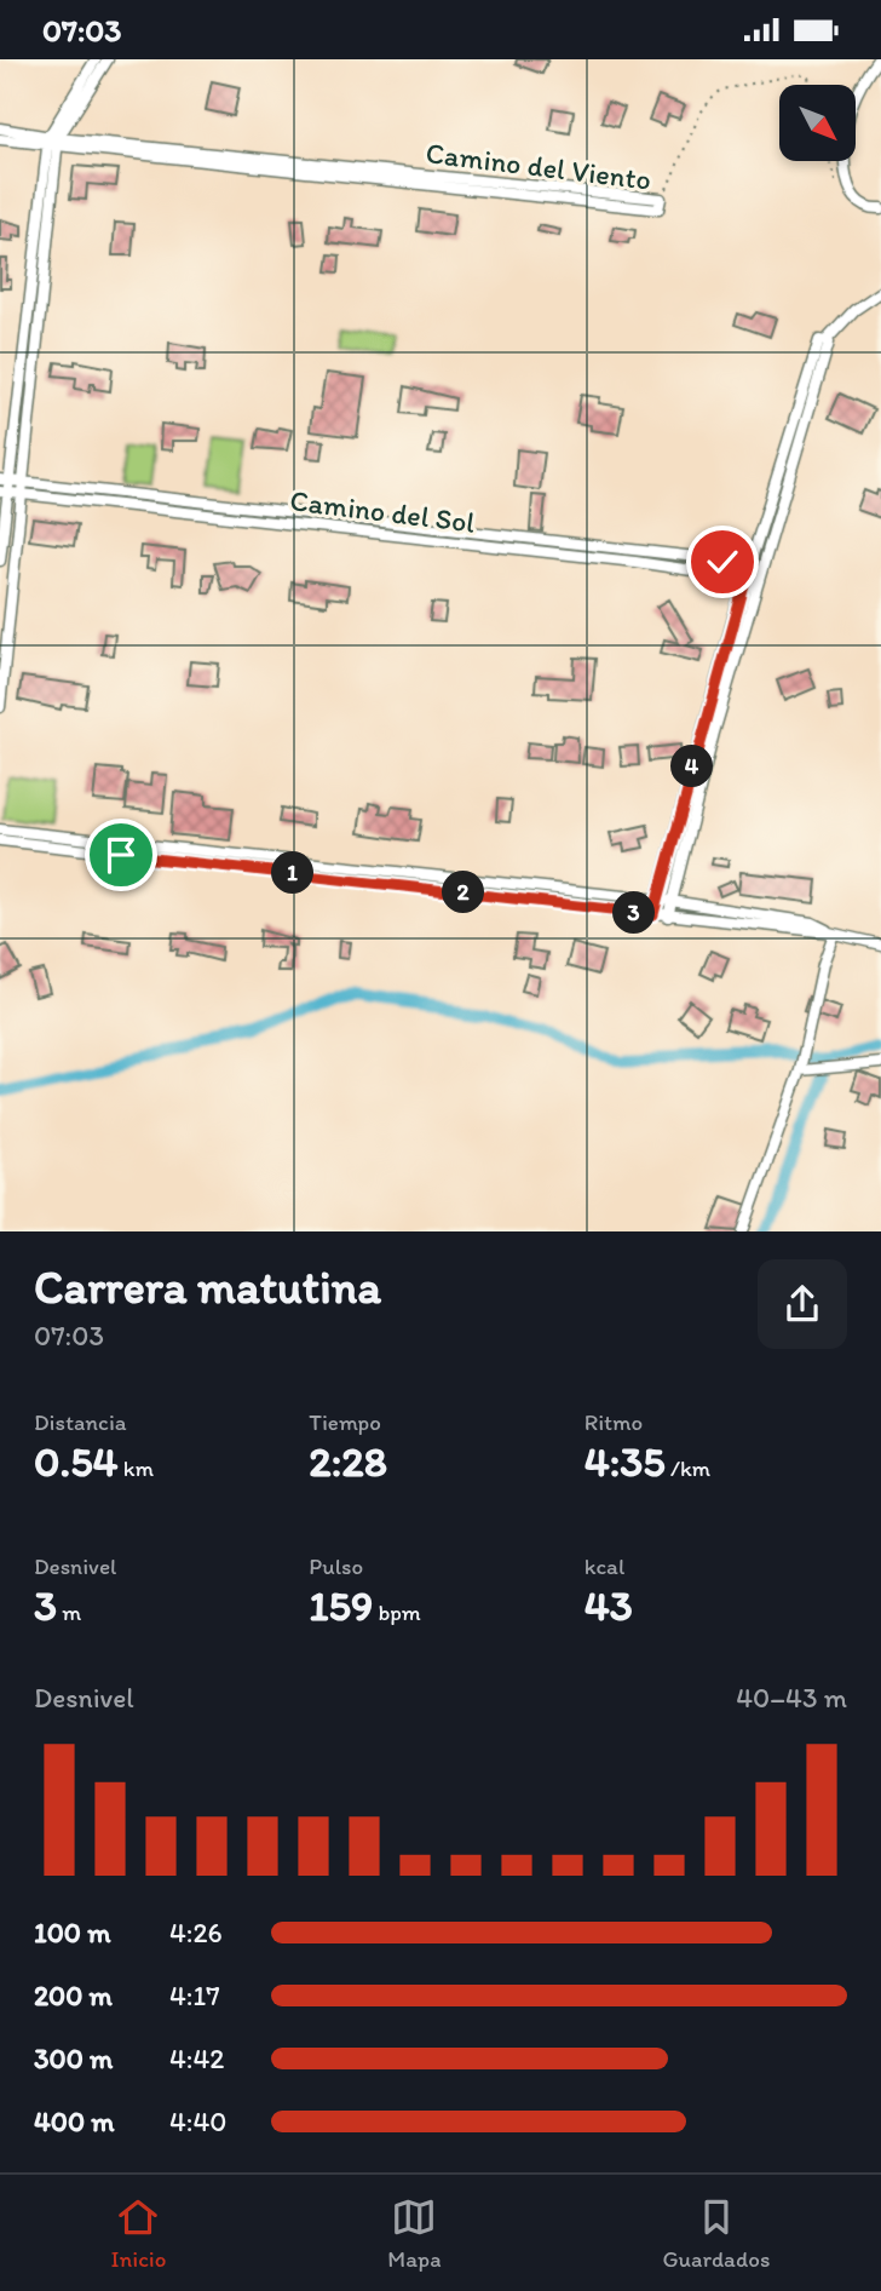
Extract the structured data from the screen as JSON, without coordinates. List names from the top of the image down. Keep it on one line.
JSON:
{"streets":{"street":["Camino del Viento","Camino del Sol"]},"north":"bottom right","page":{"status":"07:03","pins":["4","1","2","3"],"heading":["Carrera matutina","07:03"],"stats":[["Distancia","0.54 km"],["Tiempo","2:28"],["Ritmo","4:35 /km"],["Desnivel","3 m"],["Pulso","159 bpm"],["kcal","43"]],"chart":["Desnivel","40–43 m"],"list":[{"name":"100 m","note":"4:26"},{"name":"200 m","note":"4:17"},{"name":"300 m","note":"4:42"},{"name":"400 m","note":"4:40"}],"tabs":["Inicio","Mapa","Guardados"]}}
